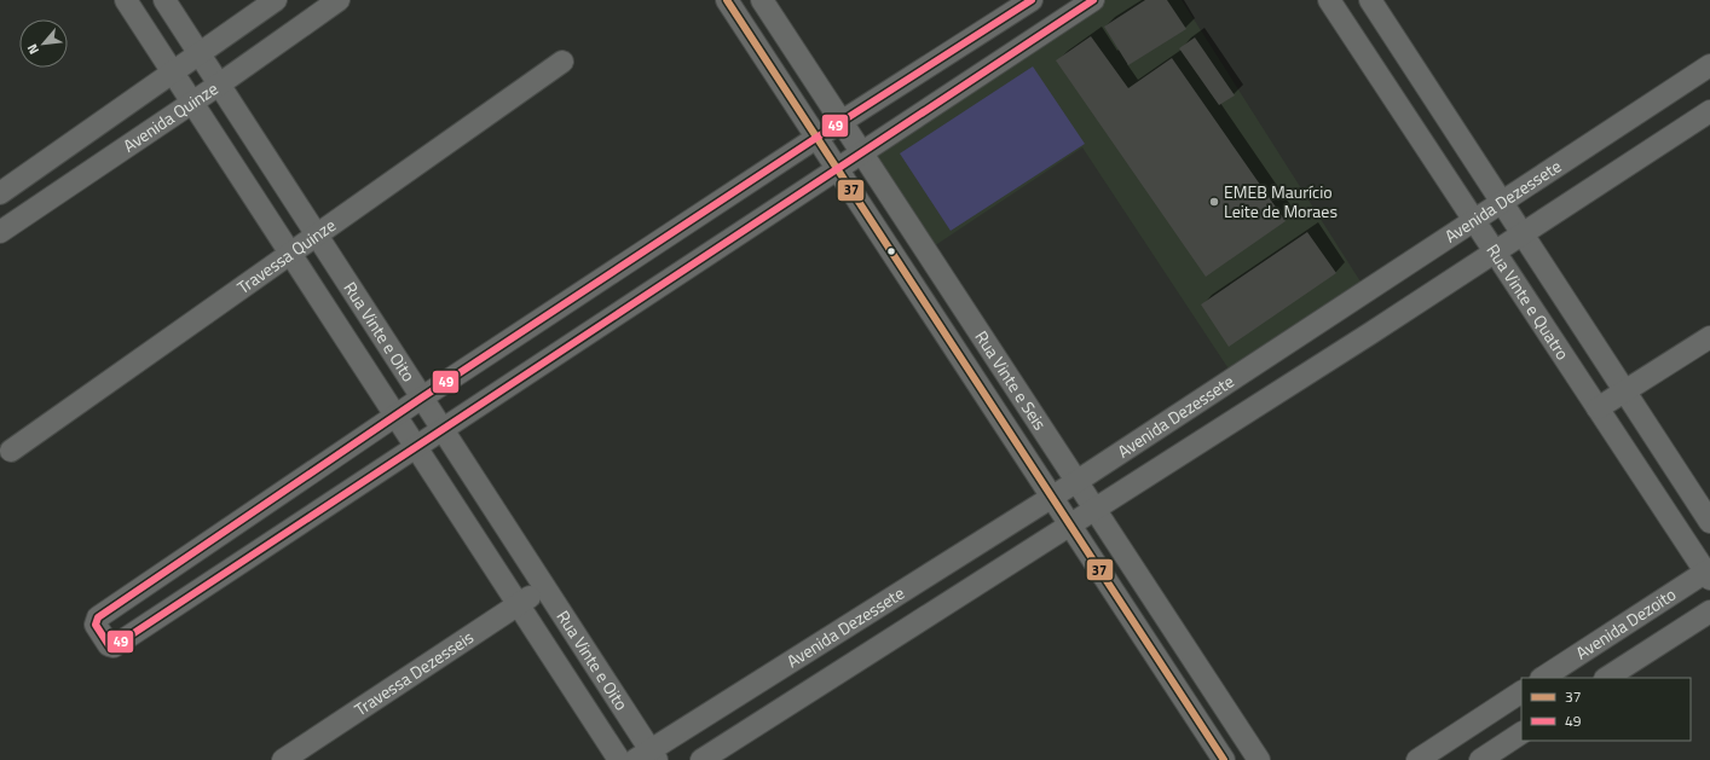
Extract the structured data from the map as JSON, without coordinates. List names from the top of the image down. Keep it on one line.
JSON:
{"streets":{"street":["Avenida Quinze","Avenida Dezessete","Travessa Quinze","Rua Vinte e Quatro","Rua Vinte e Oito","Rua Vinte e Seis","Avenida Dezoito","Travessa Dezesseis"]},"crossings":[["Avenida Quinze","Rua Vinte e Oito"],["Avenida Dezessete","Rua Vinte e Quatro"],["Avenida Dezessete","Rua Vinte e Oito"],["Avenida Dezessete","Rua Vinte e Seis"],["Travessa Quinze","Rua Vinte e Oito"],["Rua Vinte e Quatro","Avenida Dezoito"],["Rua Vinte e Oito","Travessa Dezesseis"]],"places":["EMEB Maurício Leite de Moraes"],"lines":["transit line 37","transit line 49"],"legend":["37","49"],"north":"bottom left"}
